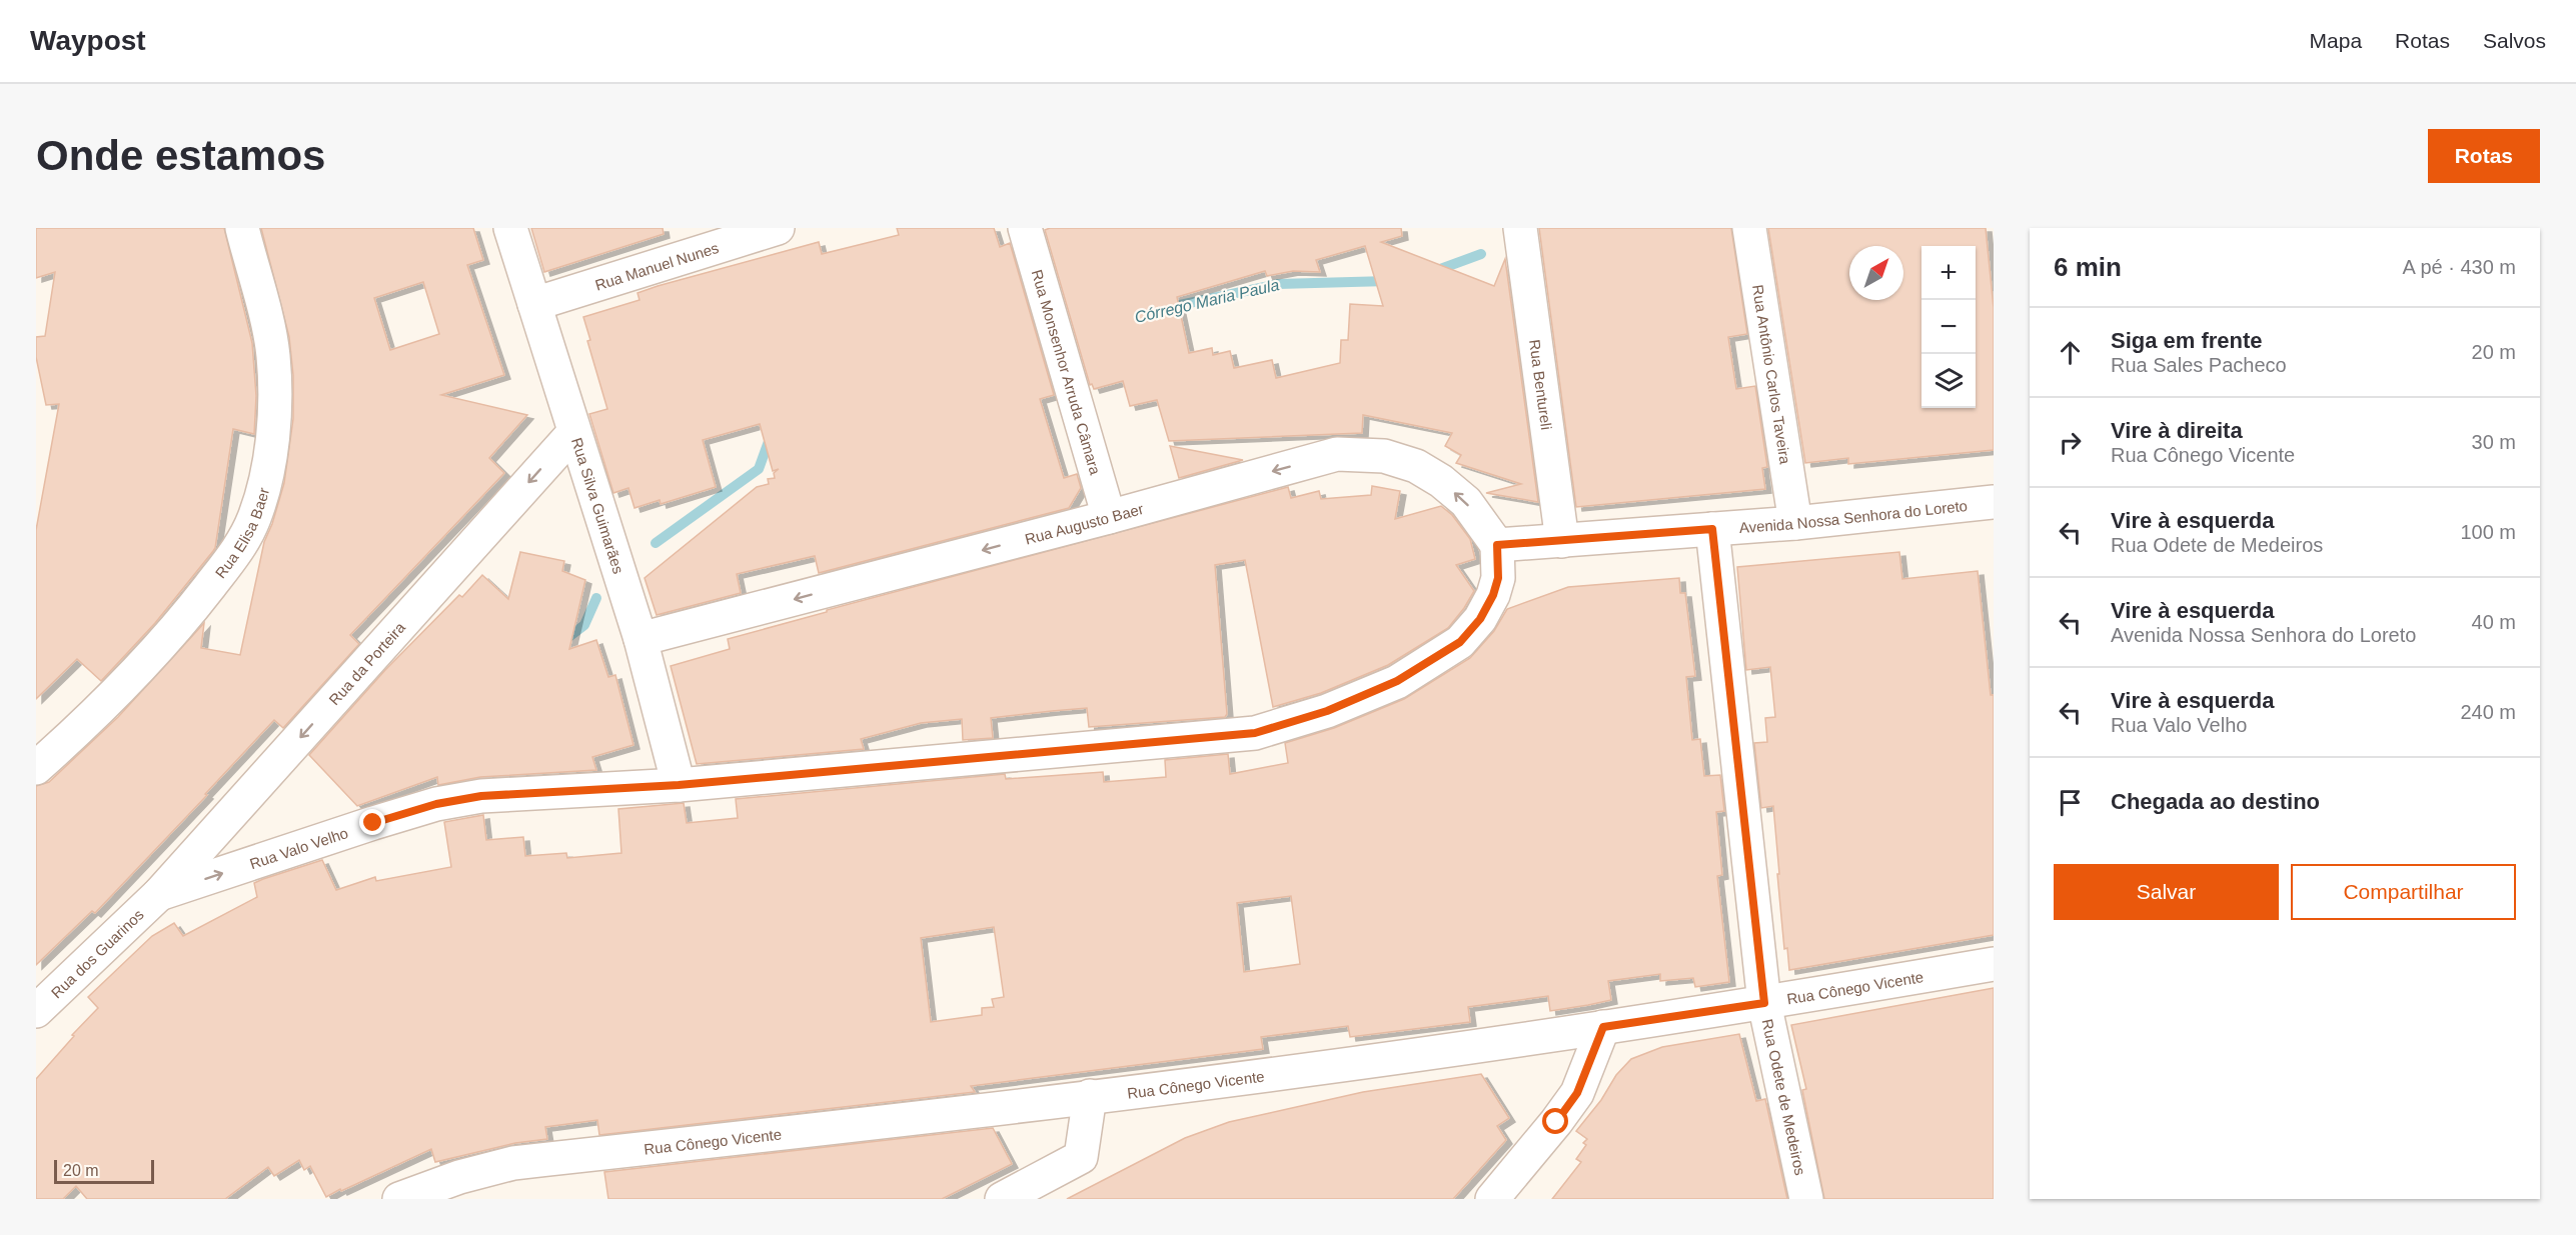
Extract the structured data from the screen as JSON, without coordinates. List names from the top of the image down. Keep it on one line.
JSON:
{"streets":{"street":["Rua Manuel Nunes","Rua Monsenhor Arruda Câmara","Rua Antônio Carlos Taveira","Rua Bentureli","Rua Silva Guimarães","Avenida Nossa Senhora do Loreto","Rua Augusto Baer","Rua Elisa Baer","Rua da Porteira","Rua Valo Velho","Rua dos Guarinos","Rua Cônego Vicente","Rua Odete de Medeiros"]},"crossings":[["Rua Manuel Nunes","Rua Silva Guimarães"],["Rua Monsenhor Arruda Câmara","Rua Augusto Baer"],["Rua Antônio Carlos Taveira","Avenida Nossa Senhora do Loreto"],["Rua Bentureli","Avenida Nossa Senhora do Loreto"],["Rua Silva Guimarães","Rua Augusto Baer"],["Rua Silva Guimarães","Rua da Porteira"],["Rua Silva Guimarães","Rua Valo Velho"],["Avenida Nossa Senhora do Loreto","Rua Augusto Baer"],["Avenida Nossa Senhora do Loreto","Rua Valo Velho"],["Avenida Nossa Senhora do Loreto","Rua Odete de Medeiros"],["Rua Augusto Baer","Rua Valo Velho"],["Rua da Porteira","Rua Valo Velho"],["Rua da Porteira","Rua dos Guarinos"],["Rua Valo Velho","Rua dos Guarinos"],["Rua Cônego Vicente","Rua Odete de Medeiros"]],"one_way":["Rua Augusto Baer","Rua da Porteira","Rua Valo Velho"],"water":["Córrego Maria Paula"],"scale_bar":"20 m","north":"top right","page":{"header":"Waypost","nav":["Mapa","Rotas","Salvos"],"buttons":["Rotas",["Salvar","Compartilhar"]],"title":"Onde estamos","heading":["6 min","A pé · 430 m"],"map_buttons":["+","−"],"list":[["Siga em frente","Rua Sales Pacheco","20 m"],["Vire à direita","Rua Cônego Vicente","30 m"],["Vire à esquerda","Rua Odete de Medeiros","100 m"],["Vire à esquerda","Avenida Nossa Senhora do Loreto","40 m"],["Vire à esquerda","Rua Valo Velho","240 m"],"Chegada ao destino"],"scale":"20 m"}}
